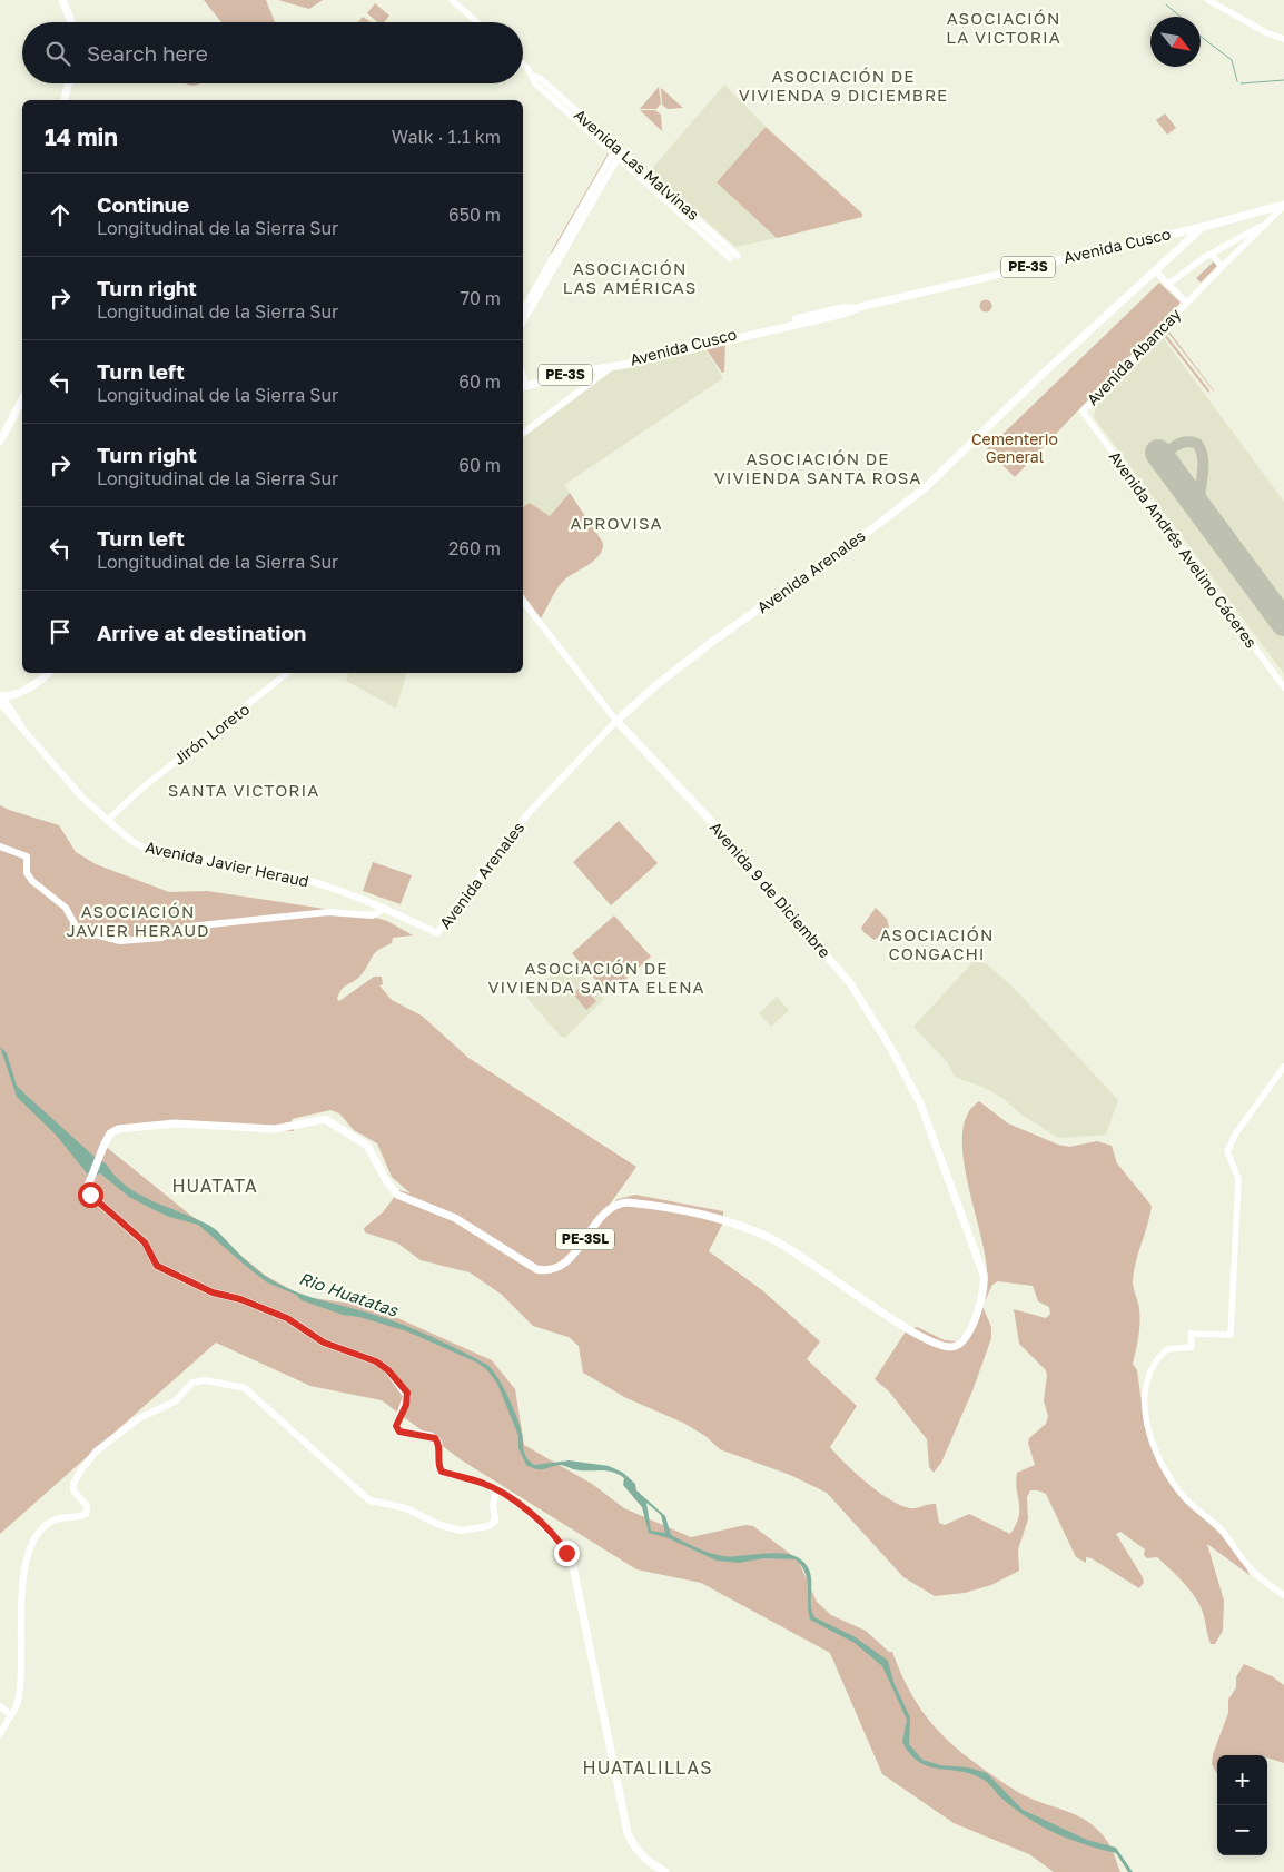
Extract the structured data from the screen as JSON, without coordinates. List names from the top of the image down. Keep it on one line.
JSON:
{"streets":{"main road":["Avenida Cusco","PE-3S","Avenida Arenales","Avenida Javier Heraud","Avenida 9 de Diciembre","PE-3SL"],"street":["Avenida Las Malvinas","Avenida Abancay","Avenida Andrés Avelino Cáceres","Jirón Loreto"]},"crossings":[["Avenida Cusco","Avenida Arenales"],["Avenida Abancay","Avenida Andrés Avelino Cáceres"],["Avenida Arenales","Avenida Javier Heraud"],["Avenida Arenales","Avenida 9 de Diciembre"],["Jirón Loreto","Avenida Javier Heraud"],["Avenida 9 de Diciembre","PE-3SL"]],"districts":["ASOCIACIÓN LA VICTORIA","ASOCIACIÓN DE VIVIENDA 9 DICIEMBRE","ASOCIACIÓN LAS AMÉRICAS","ASOCIACIÓN DE VIVIENDA SANTA ROSA","APROVISA","SANTA VICTORIA","ASOCIACIÓN JAVIER HERAUD","ASOCIACIÓN CONGACHI","ASOCIACIÓN DE VIVIENDA SANTA ELENA","HUATATA","HUATALILLAS"],"water":["Rio Huatatas"],"parks":["Cementerio General"],"north":"bottom right","page":{"search":"Search here","heading":["14 min","Walk · 1.1 km"],"list":[["Continue","Longitudinal de la Sierra Sur","650 m"],["Turn right","Longitudinal de la Sierra Sur","70 m"],["Turn left","Longitudinal de la Sierra Sur","60 m"],["Turn right","Longitudinal de la Sierra Sur","60 m"],["Turn left","Longitudinal de la Sierra Sur","260 m"],"Arrive at destination"],"map_buttons":["+","−"]}}
